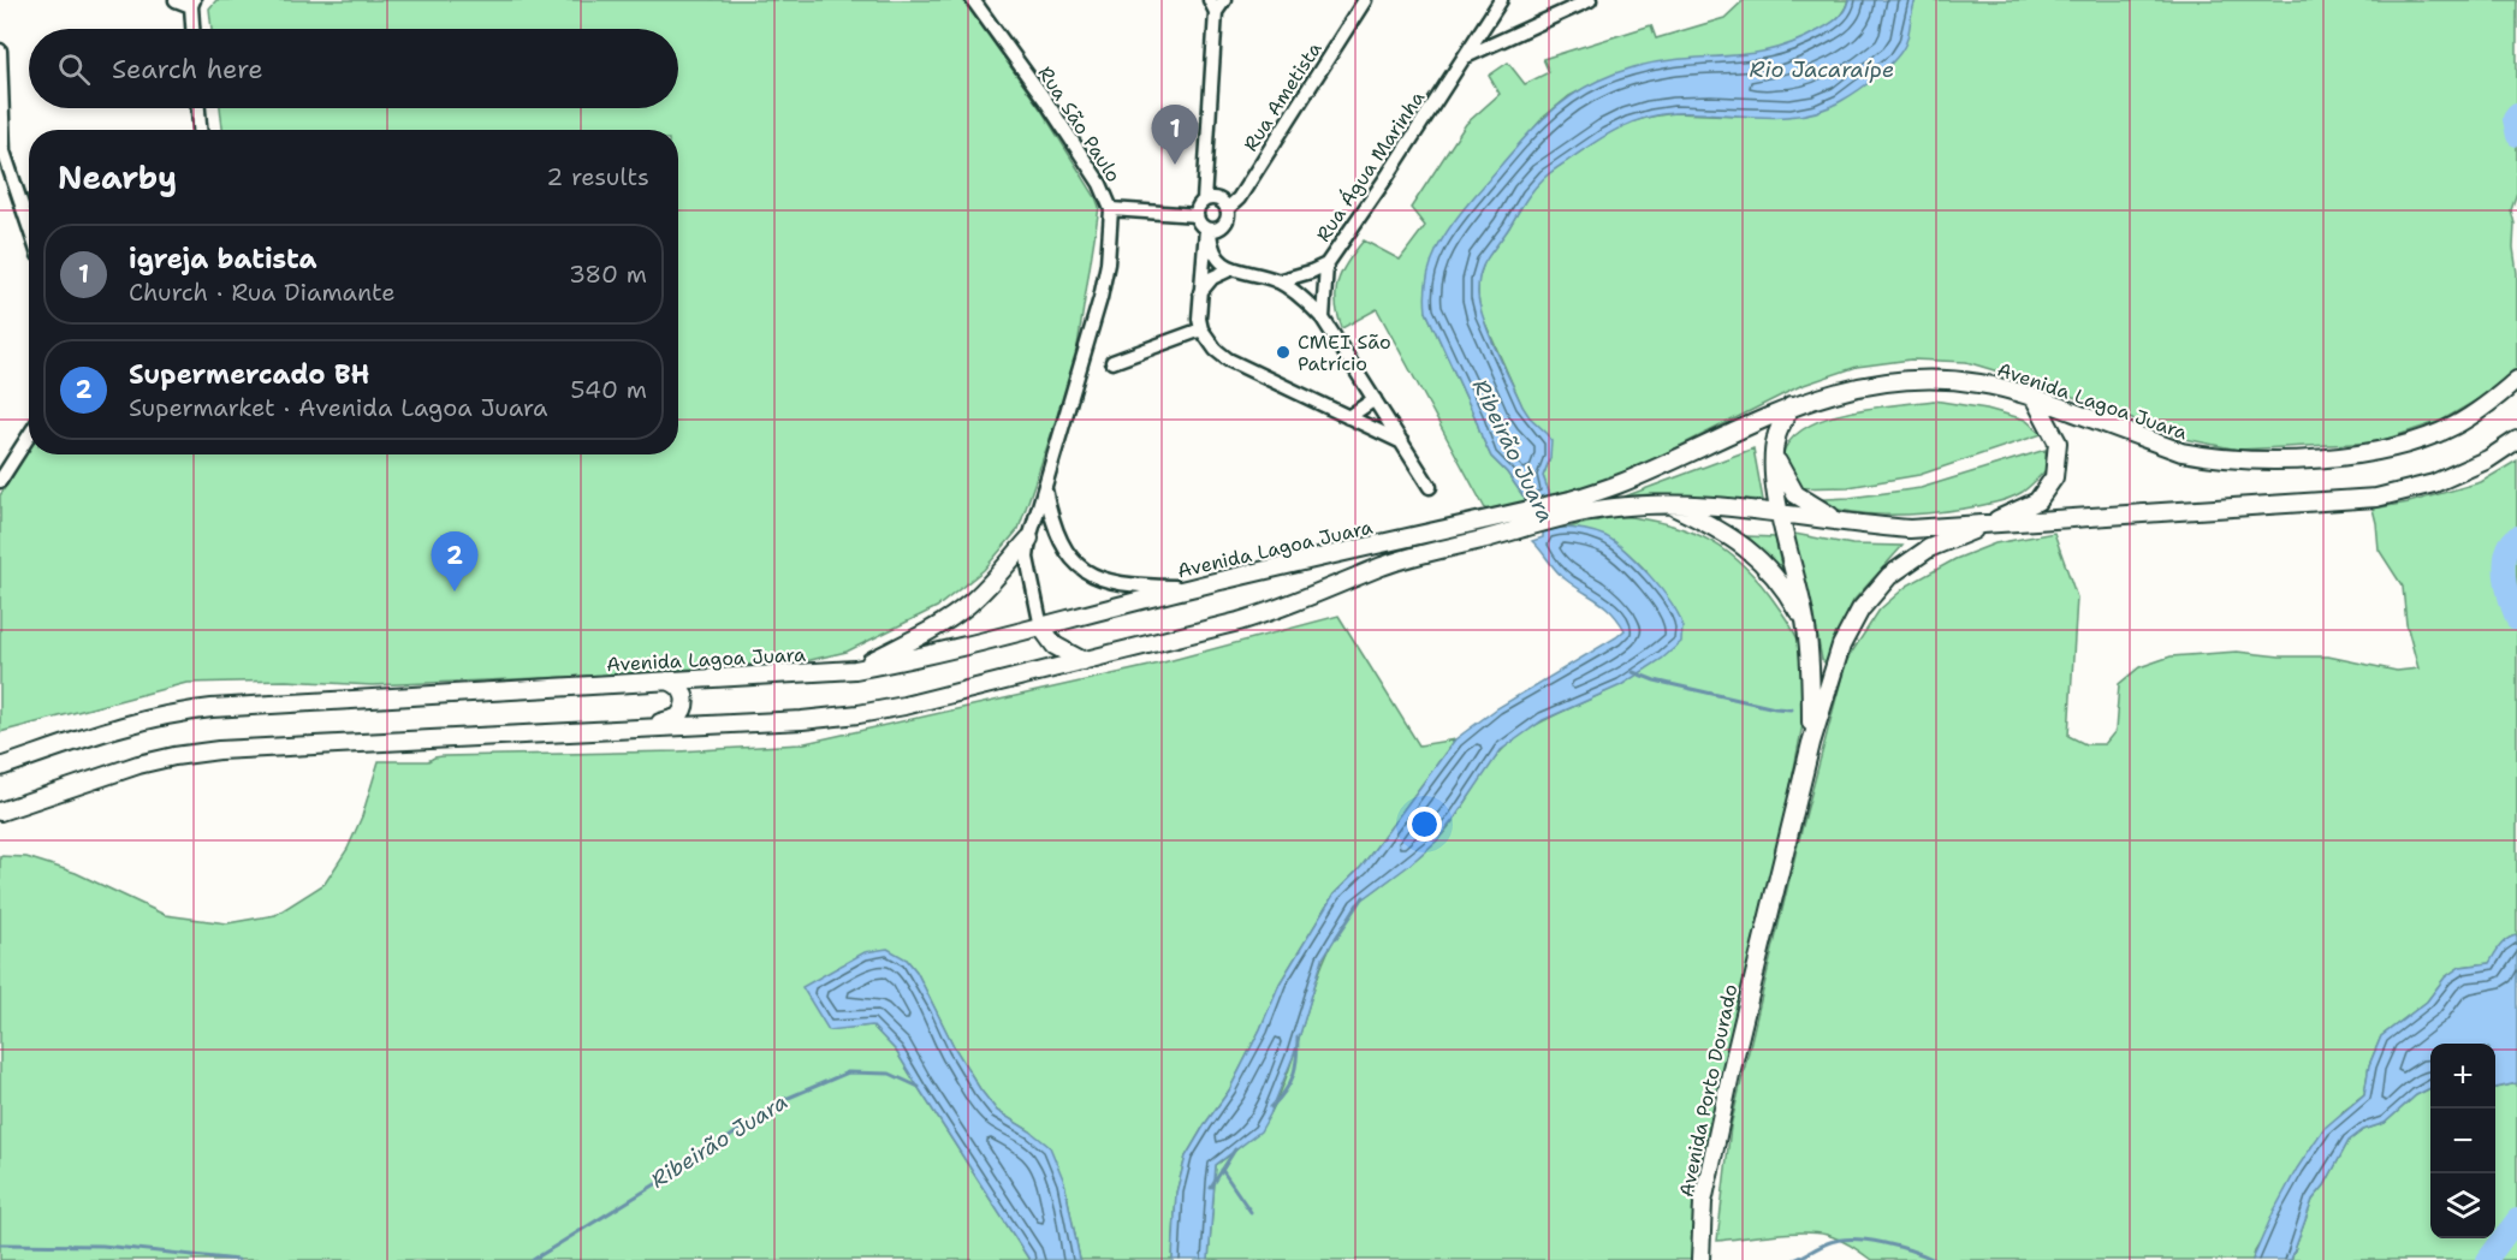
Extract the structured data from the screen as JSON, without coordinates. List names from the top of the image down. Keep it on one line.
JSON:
{"streets":{"main road":["Avenida Lagoa Juara","Avenida Porto Dourado"],"street":["Rua Ametista","Rua São Paulo","Rua Água Marinha"]},"crossings":[["Rua São Paulo","Avenida Lagoa Juara"]],"water":["Rio Jacaraípe","Ribeirão Juara"],"places":["CMEI São Patrício"],"page":{"search":"Search here","pins":["1","2"],"heading":["Nearby","2 results"],"list":[{"mark":"1","name":"igreja batista","note":"Church · Rua Diamante","value":"380 m"},{"mark":"2","name":"Supermercado BH","note":"Supermarket · Avenida Lagoa Juara","value":"540 m"}],"map_buttons":["+","−"]}}
